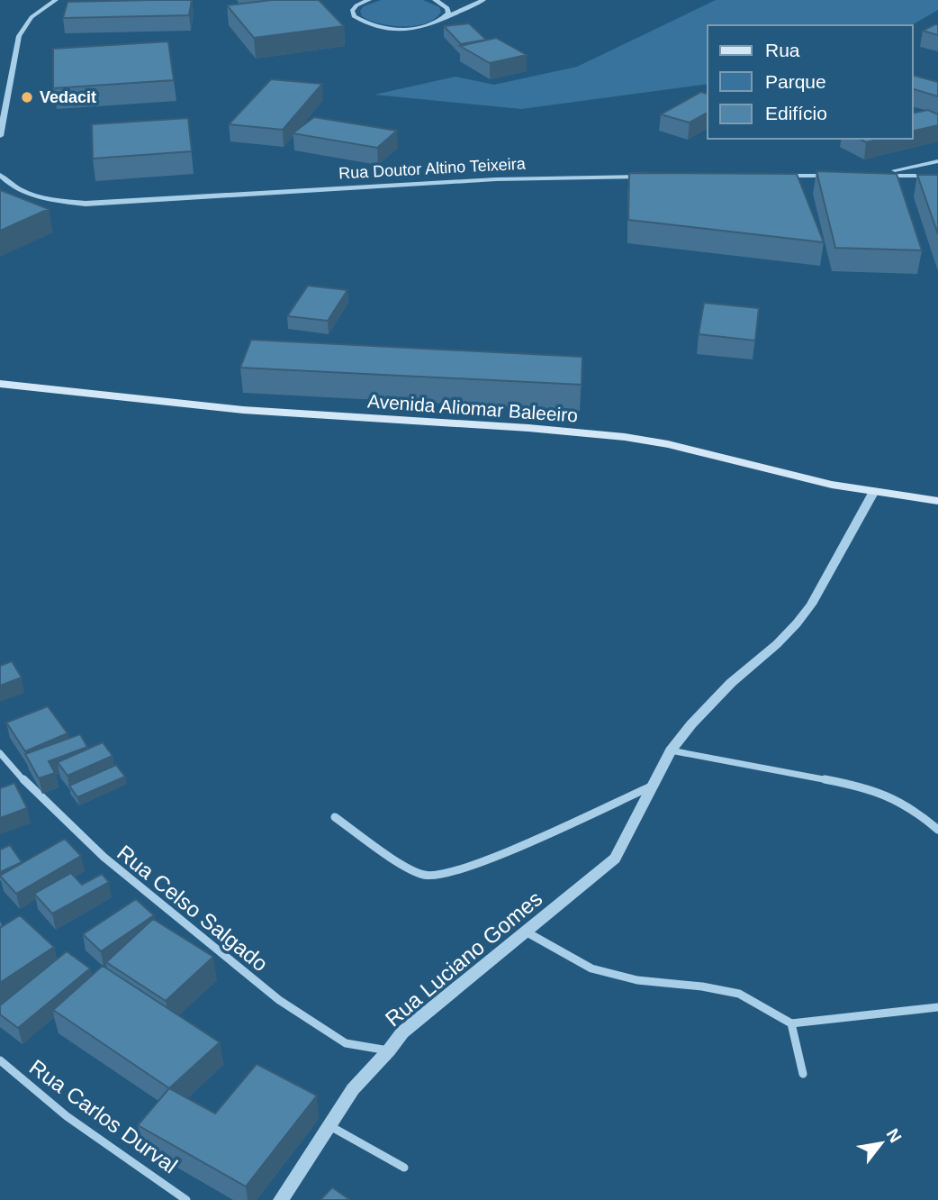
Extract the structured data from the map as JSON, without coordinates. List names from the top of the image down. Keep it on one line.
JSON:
{"streets":{"main road":["Avenida Aliomar Baleeiro"],"street":["Rua Doutor Altino Teixeira","Rua Celso Salgado","Rua Luciano Gomes","Rua Carlos Durval"]},"crossings":[["Avenida Aliomar Baleeiro","Rua Luciano Gomes"],["Rua Celso Salgado","Rua Luciano Gomes"]],"places":["Vedacit"],"legend":["Rua","Parque","Edifício"],"north":"top right"}
